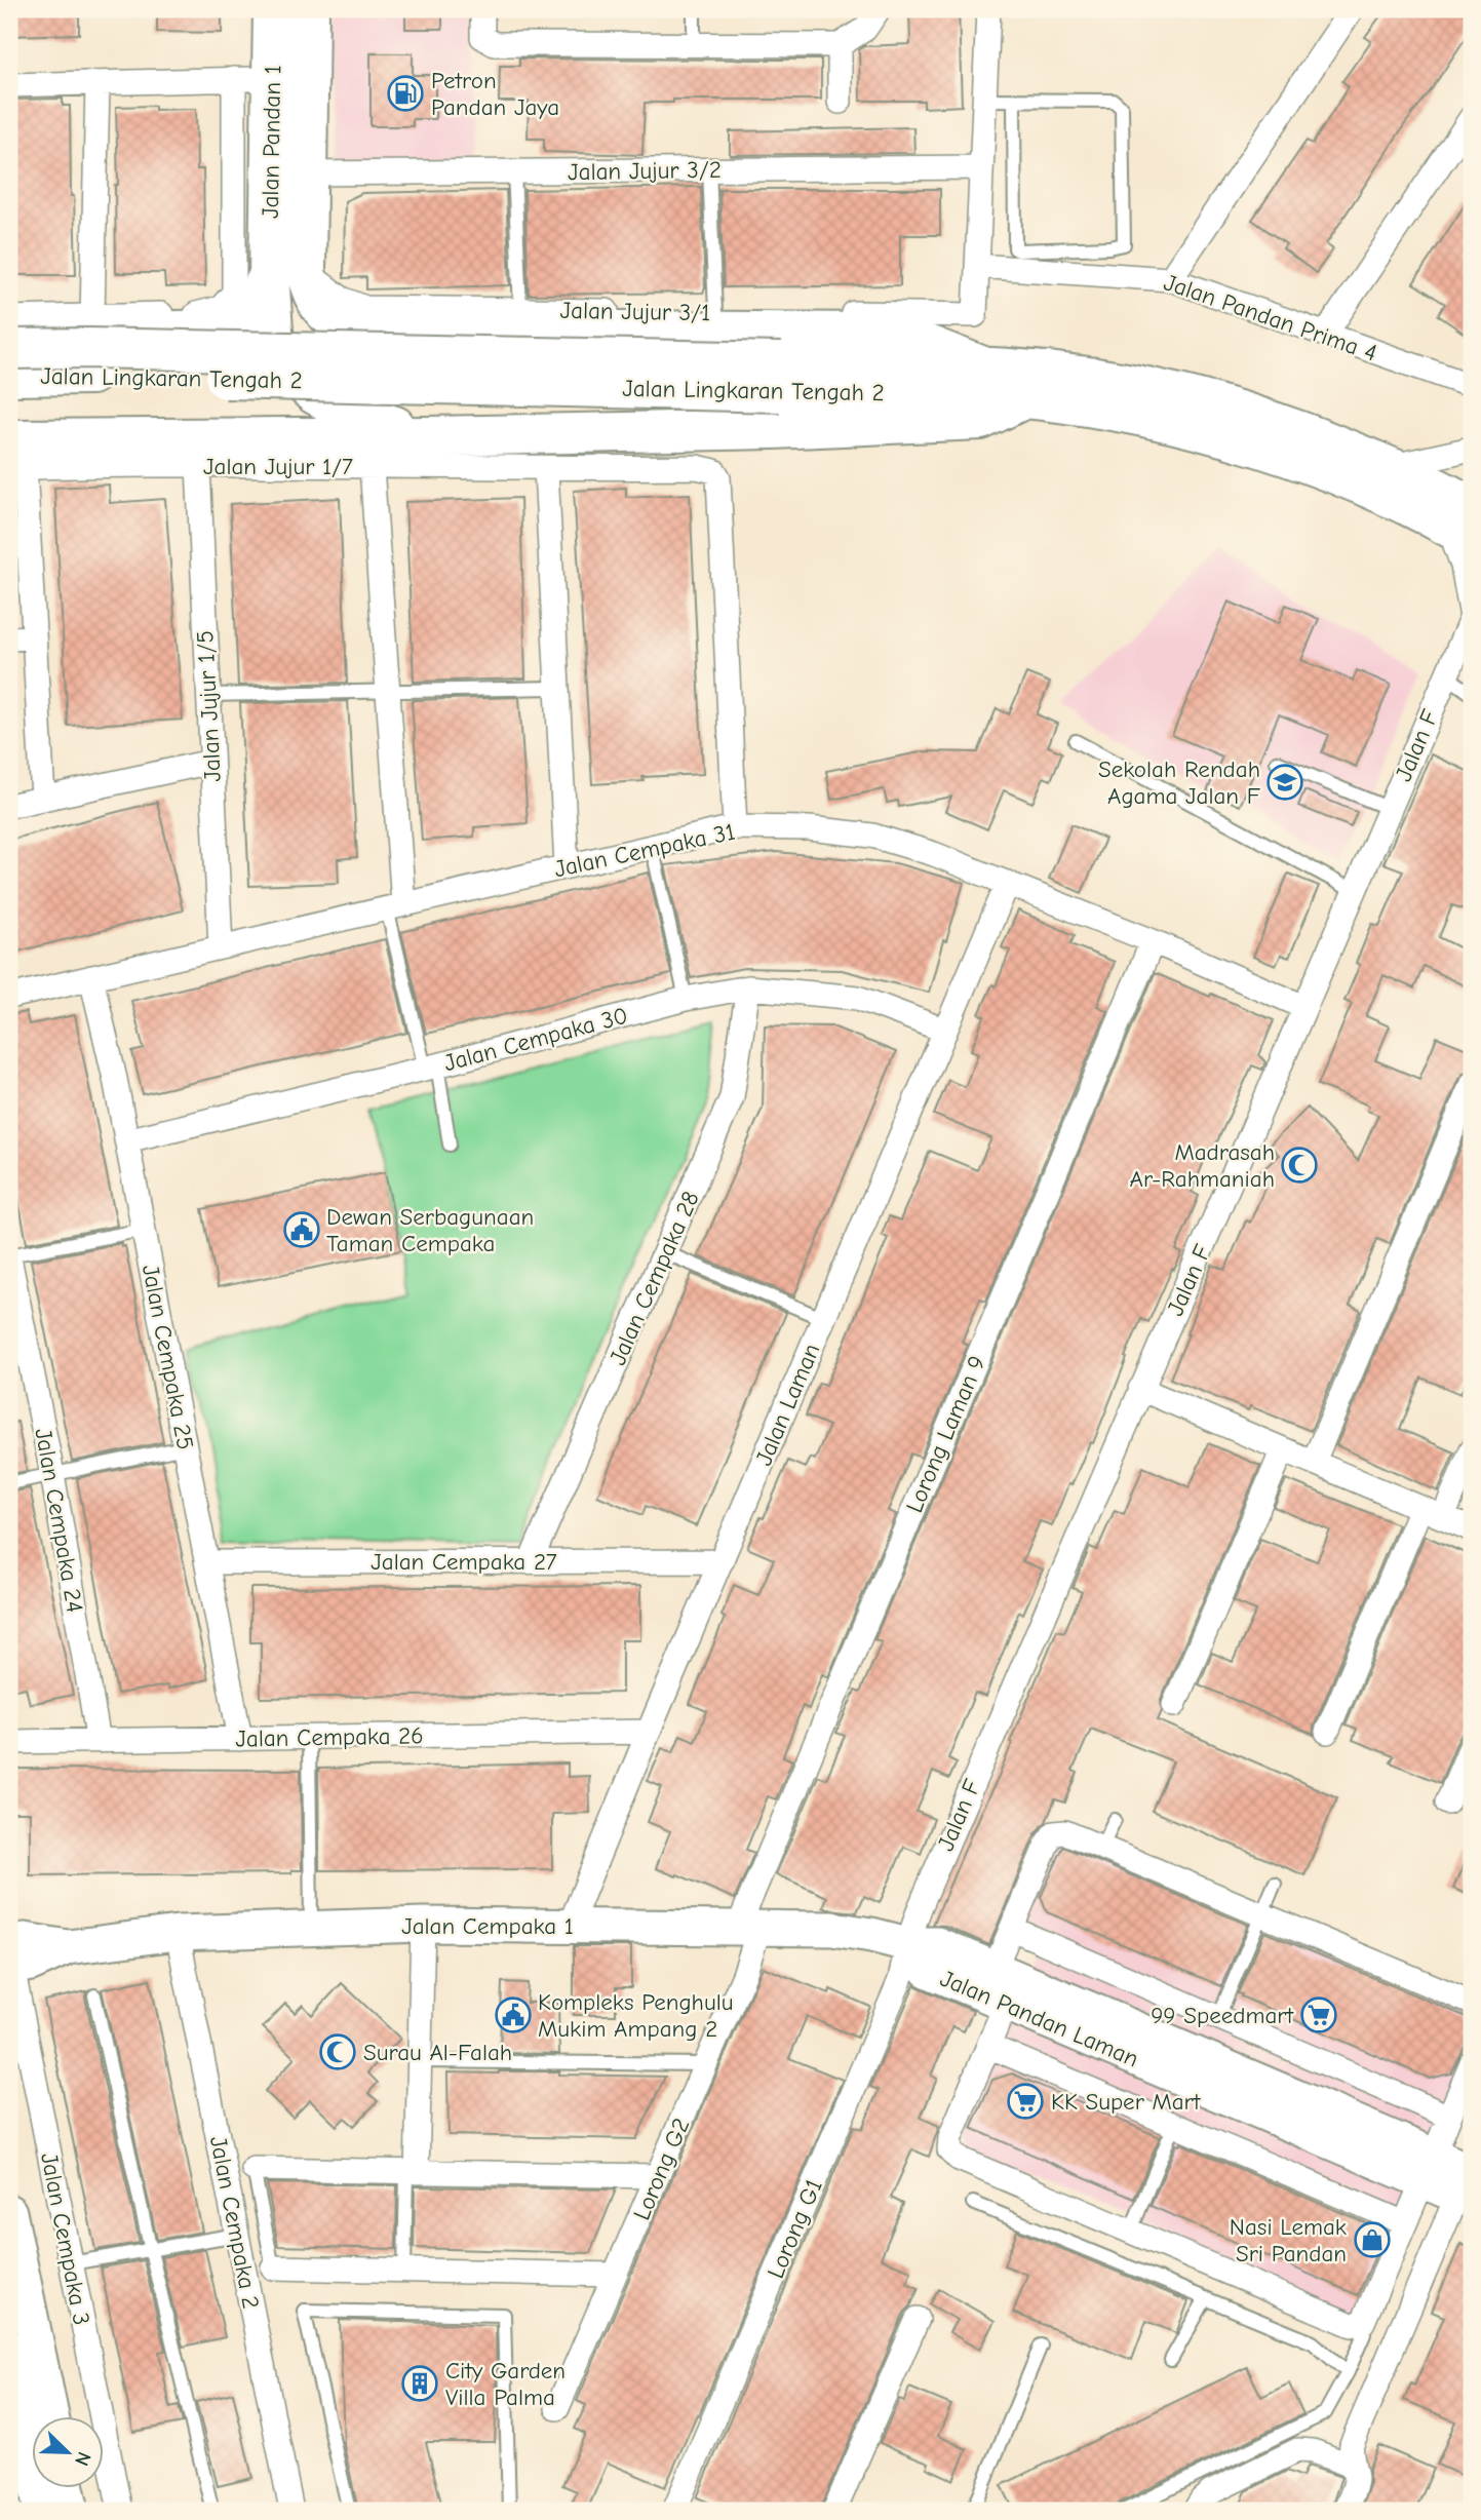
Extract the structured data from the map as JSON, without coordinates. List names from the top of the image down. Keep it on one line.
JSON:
{"streets":{"highway":["Jalan Pandan 1","Jalan Lingkaran Tengah 2"],"street":["Jalan Jujur 3/2","Jalan Jujur 3/1","Jalan Pandan Prima 4","Jalan Jujur 1/7","Jalan Jujur 1/5","Jalan F","Jalan Cempaka 31","Jalan Cempaka 30","Jalan Cempaka 28","Jalan Cempaka 25","Jalan Laman","Lorong Laman 9","Jalan Cempaka 24","Jalan Cempaka 27","Jalan Cempaka 26","Jalan Cempaka 1","Jalan Pandan Laman","Lorong G2","Jalan Cempaka 2","Lorong G1","Jalan Cempaka 3"]},"crossings":[["Jalan Pandan 1","Jalan Jujur 3/2"],["Jalan Pandan 1","Jalan Jujur 3/1"],["Jalan Jujur 3/1","Jalan Pandan Prima 4"],["Jalan Lingkaran Tengah 2","Jalan F"],["Jalan Jujur 1/7","Jalan Jujur 1/5"],["Jalan Jujur 1/7","Jalan Cempaka 31"],["Jalan Jujur 1/5","Jalan Cempaka 31"],["Jalan F","Jalan Cempaka 31"],["Jalan F","Jalan Cempaka 1"],["Jalan F","Jalan Pandan Laman"],["Jalan F","Lorong G1"],["Jalan Cempaka 31","Jalan Cempaka 25"],["Jalan Cempaka 31","Jalan Laman"],["Jalan Cempaka 31","Lorong Laman 9"],["Jalan Cempaka 30","Jalan Cempaka 28"],["Jalan Cempaka 30","Jalan Cempaka 25"],["Jalan Cempaka 30","Jalan Laman"],["Jalan Cempaka 28","Jalan Cempaka 27"],["Jalan Cempaka 25","Jalan Cempaka 27"],["Jalan Cempaka 25","Jalan Cempaka 26"],["Jalan Laman","Jalan Cempaka 27"],["Jalan Laman","Jalan Cempaka 26"],["Jalan Laman","Jalan Cempaka 1"],["Lorong Laman 9","Jalan Cempaka 1"],["Lorong Laman 9","Lorong G2"],["Jalan Cempaka 24","Jalan Cempaka 26"],["Jalan Cempaka 1","Jalan Pandan Laman"],["Jalan Cempaka 1","Lorong G2"],["Jalan Cempaka 1","Jalan Cempaka 2"],["Jalan Cempaka 1","Lorong G1"],["Jalan Cempaka 1","Jalan Cempaka 3"],["Jalan Pandan Laman","Lorong G1"]],"places":{"fuel station":["Petron Pandan Jaya"],"school or university":["Sekolah Rendah Agama Jalan F"],"mosque":["Madrasah Ar-Rahmaniah","Surau Al-Falah"],"public building":["Dewan Serbagunaan Taman Cempaka","Kompleks Penghulu Mukim Ampang 2"],"supermarket":["99 Speedmart","KK Super Mart"],"shop":["Nasi Lemak Sri Pandan"],"building":["City Garden Villa Palma"]},"north":"bottom right"}
